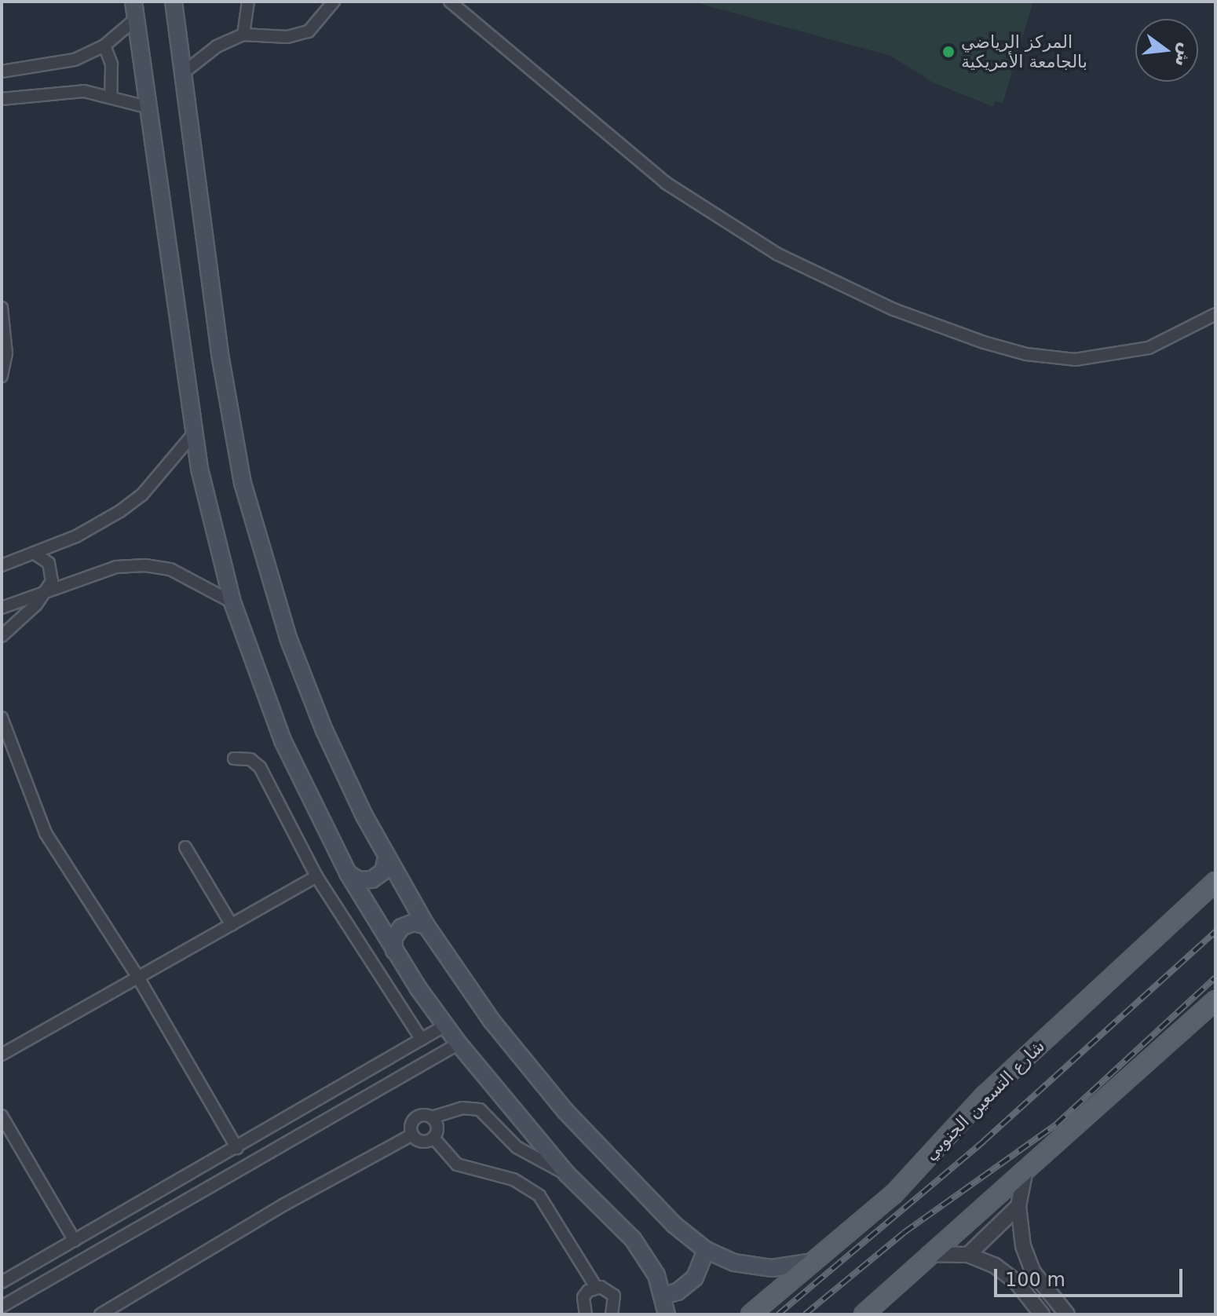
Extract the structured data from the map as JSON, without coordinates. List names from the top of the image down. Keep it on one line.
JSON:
{"streets":{"main road":["شارع التسعين الجنوبي"]},"places":["المركز الرياضي بالجامعة الأمريكية"],"scale_bar":"100 m","north":"right"}
